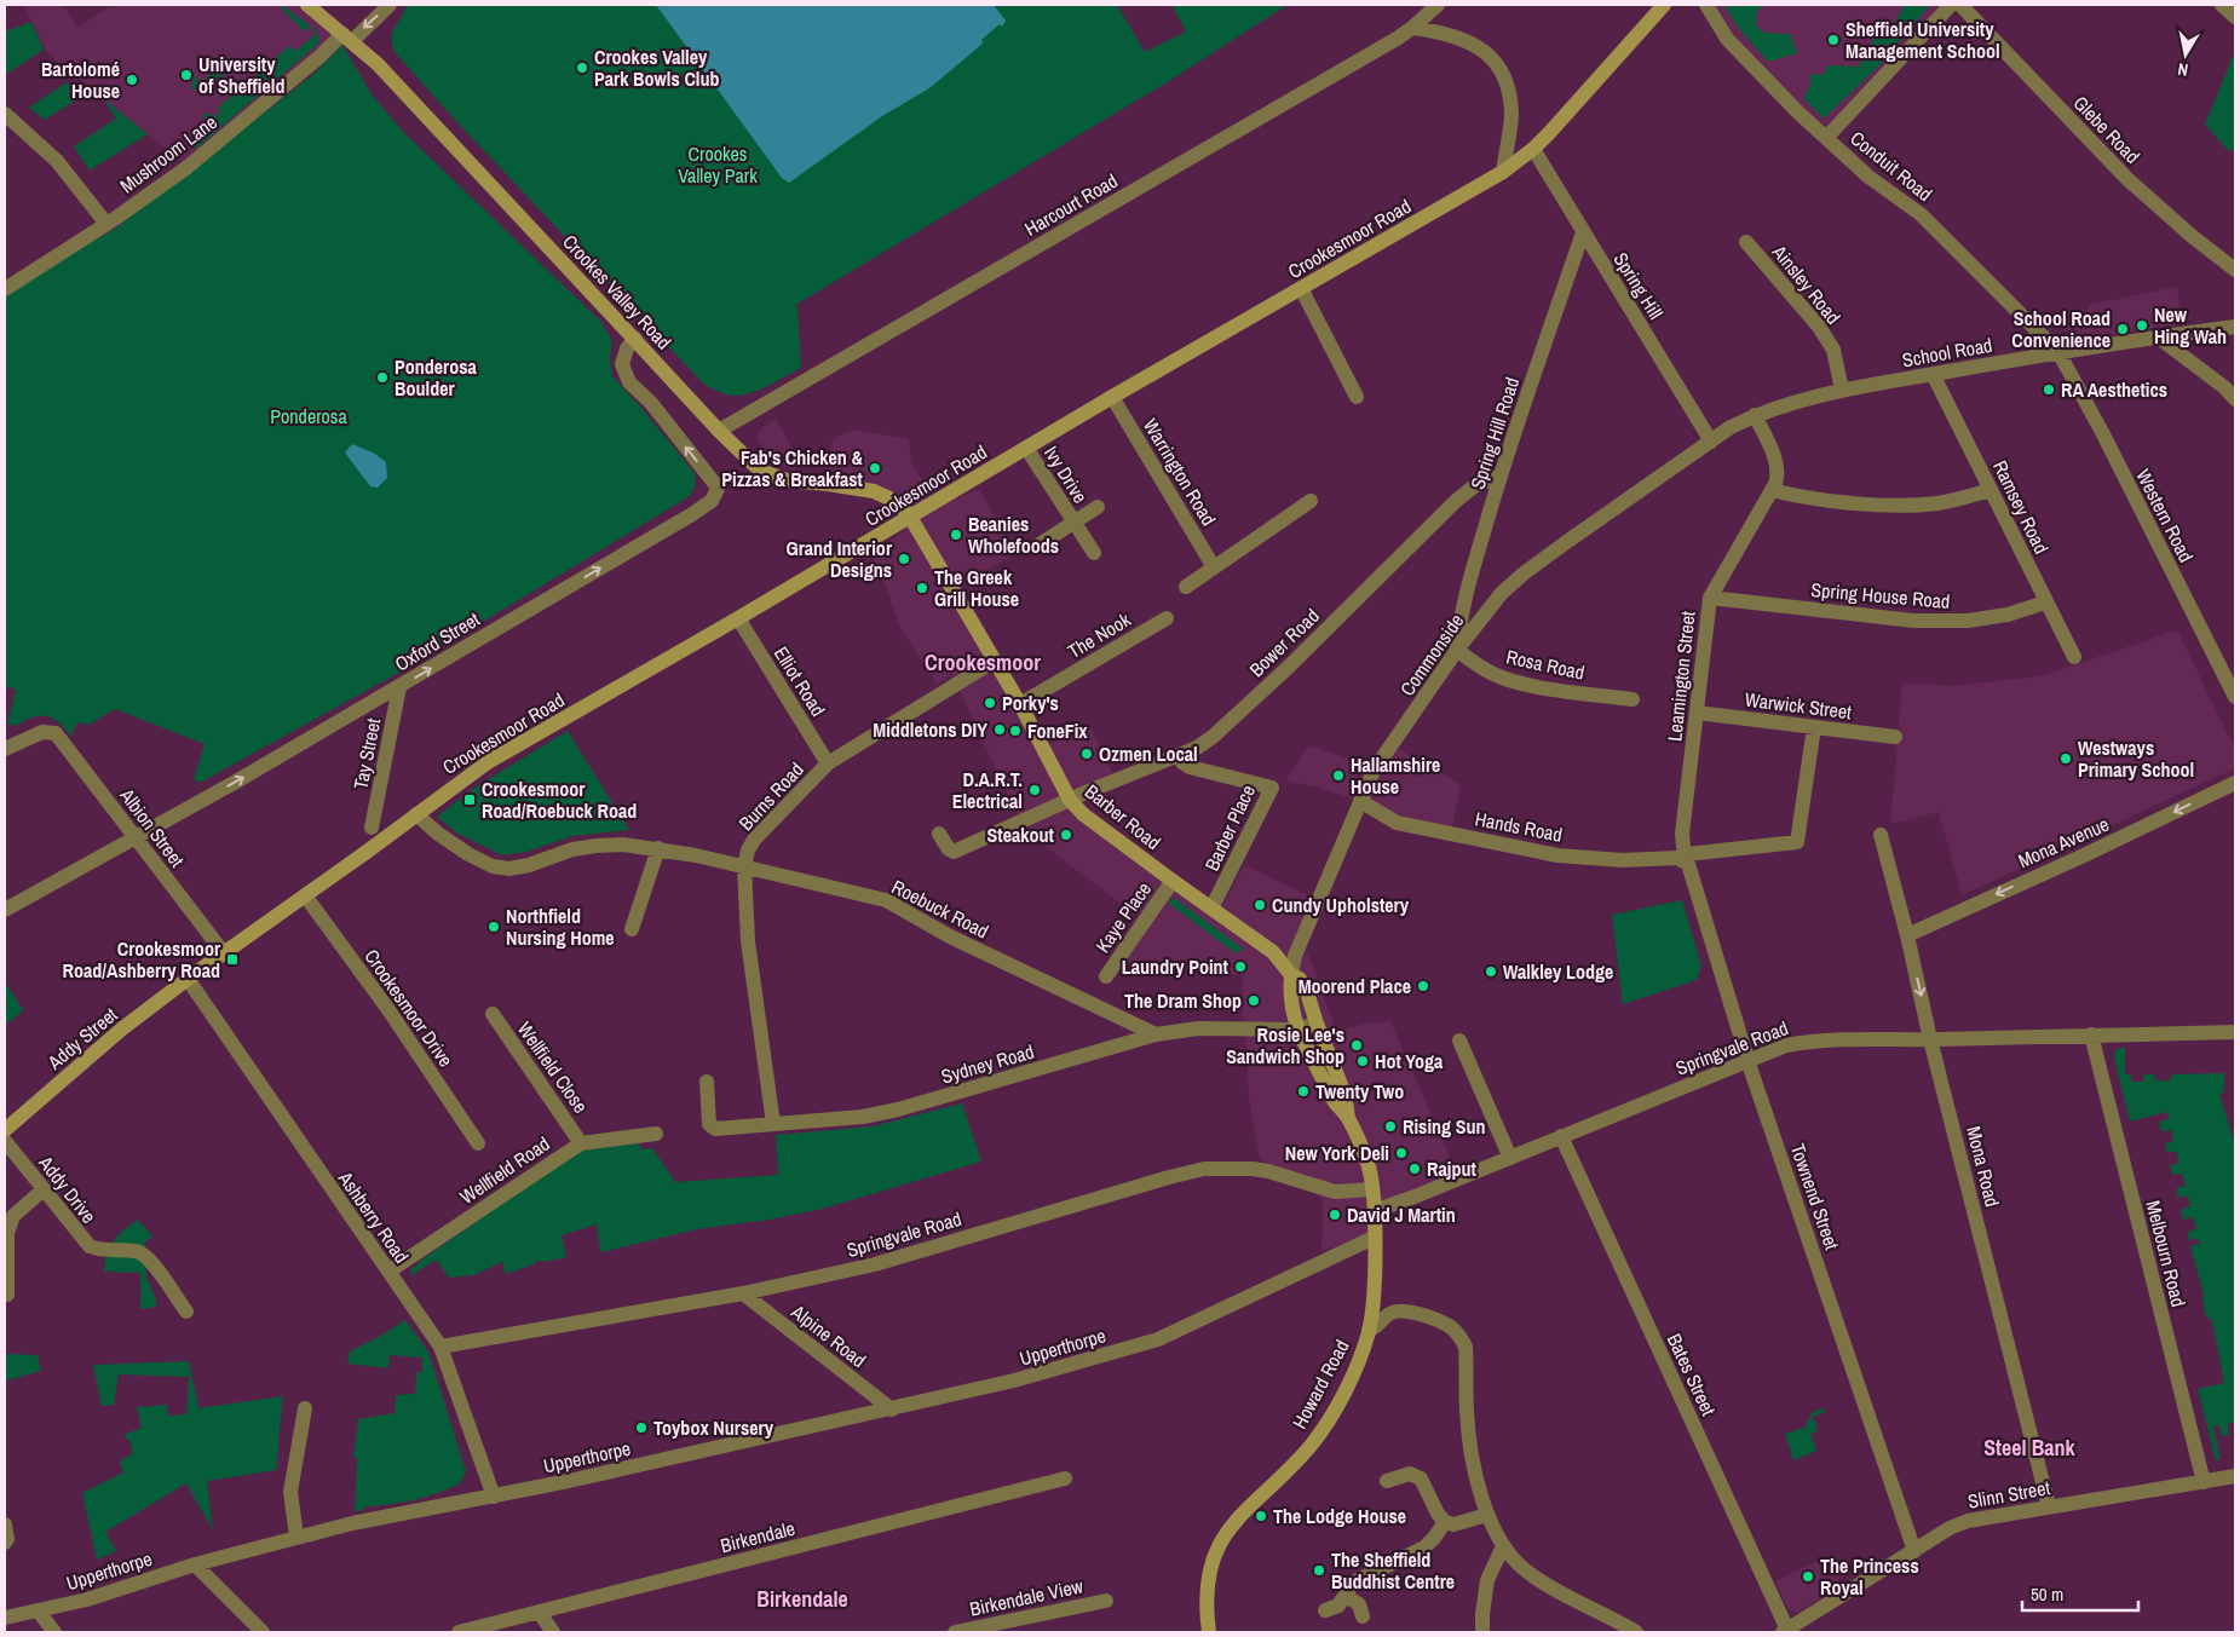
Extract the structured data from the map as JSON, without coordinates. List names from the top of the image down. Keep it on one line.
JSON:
{"streets":{"street":["Glebe Road","Mushroom Lane","Conduit Road","Harcourt Road","Crookesmoor Road","Ainsley Road","Spring Hill","Crookes Valley Road","School Road","Spring Hill Road","Warrington Road","Ivy Drive","Ramsey Road","Western Road","Spring House Road","The Nook","Oxford Street","Bower Road","Commonside","Rosa Road","Leamington Street","Elliot Road","Warwick Street","Tay Street","Burns Road","Barber Road","Hands Road","Albion Street","Barber Place","Mona Avenue","Roebuck Road","Kaye Place","Crookesmoor Drive","Addy Street","Springvale Road","Sydney Road","Wellfield Close","Mona Road","Wellfield Road","Addy Drive","Townend Street","Ashberry Road","Melbourn Road","Alpine Road","Upperthorpe","Bates Street","Howard Road","Slinn Street","Birkendale","Birkendale View"]},"crossings":[["Mushroom Lane","Crookes Valley Road"],["Conduit Road","School Road"],["Conduit Road","Western Road"],["Harcourt Road","Crookes Valley Road"],["Crookesmoor Road","Spring Hill"],["Crookesmoor Road","Crookes Valley Road"],["Crookesmoor Road","Warrington Road"],["Crookesmoor Road","Ivy Drive"],["Crookesmoor Road","Elliot Road"],["Crookesmoor Road","Barber Road"],["Crookesmoor Road","Albion Street"],["Crookesmoor Road","Roebuck Road"],["Crookesmoor Road","Crookesmoor Drive"],["Crookesmoor Road","Addy Street"],["Crookesmoor Road","Ashberry Road"],["Ainsley Road","School Road"],["Spring Hill","School Road"],["Spring Hill","Spring Hill Road"],["Spring Hill","Commonside"],["Crookes Valley Road","Oxford Street"],["Crookes Valley Road","Barber Road"],["School Road","Ramsey Road"],["School Road","Western Road"],["School Road","Commonside"],["School Road","Leamington Street"],["Spring Hill Road","Bower Road"],["Spring Hill Road","Commonside"],["Spring Hill Road","Rosa Road"],["Ramsey Road","Spring House Road"],["Spring House Road","Leamington Street"],["The Nook","Barber Road"],["Oxford Street","Tay Street"],["Oxford Street","Albion Street"],["Bower Road","Barber Road"],["Bower Road","Barber Place"],["Commonside","Rosa Road"],["Commonside","Barber Road"],["Commonside","Hands Road"],["Commonside","Springvale Road"],["Commonside","Sydney Road"],["Commonside","Howard Road"],["Leamington Street","Warwick Street"],["Leamington Street","Hands Road"],["Leamington Street","Townend Street"],["Elliot Road","Burns Road"],["Warwick Street","Hands Road"],["Burns Road","Barber Road"],["Burns Road","Roebuck Road"],["Burns Road","Sydney Road"],["Barber Road","Barber Place"],["Barber Road","Kaye Place"],["Hands Road","Townend Street"],["Mona Avenue","Mona Road"],["Roebuck Road","Sydney Road"],["Addy Street","Ashberry Road"],["Springvale Road","Mona Road"],["Springvale Road","Townend Street"],["Springvale Road","Ashberry Road"],["Springvale Road","Melbourn Road"],["Springvale Road","Alpine Road"],["Springvale Road","Bates Street"],["Springvale Road","Howard Road"],["Wellfield Close","Wellfield Road"],["Mona Road","Slinn Street"],["Wellfield Road","Ashberry Road"],["Townend Street","Slinn Street"],["Ashberry Road","Upperthorpe"],["Melbourn Road","Slinn Street"],["Alpine Road","Upperthorpe"],["Upperthorpe","Howard Road"],["Bates Street","Slinn Street"]],"one_way":["Oxford Street","Mona Avenue"],"districts":["Crookesmoor","Steel Bank","Birkendale"],"parks":["Crookes Valley Park","Ponderosa"],"places":{"other":["Sheffield University Management School","Crookes Valley Park Bowls Club","University of Sheffield","Bartolomé House","New Hing Wah","School Road Convenience","Ponderosa Boulder","RA Aesthetics","Fab's Chicken & Pizzas & Breakfast","Beanies Wholefoods","Grand Interior Designs","The Greek Grill House","Porky's","Middletons DIY","FoneFix","Ozmen Local","Westways Primary School","Hallamshire House","D.A.R.T. Electrical","Steakout","Cundy Upholstery","Northfield Nursing Home","Laundry Point","Walkley Lodge","Moorend Place","The Dram Shop","Rosie Lee's Sandwich Shop","Hot Yoga","Twenty Two","Rising Sun","New York Deli","Rajput","David J Martin","Toybox Nursery","The Lodge House","The Sheffield Buddhist Centre","The Princess Royal"],"transit":["Crookesmoor Road/Roebuck Road","Crookesmoor Road/Ashberry Road"]},"scale_bar":"50 m","north":"bottom"}
